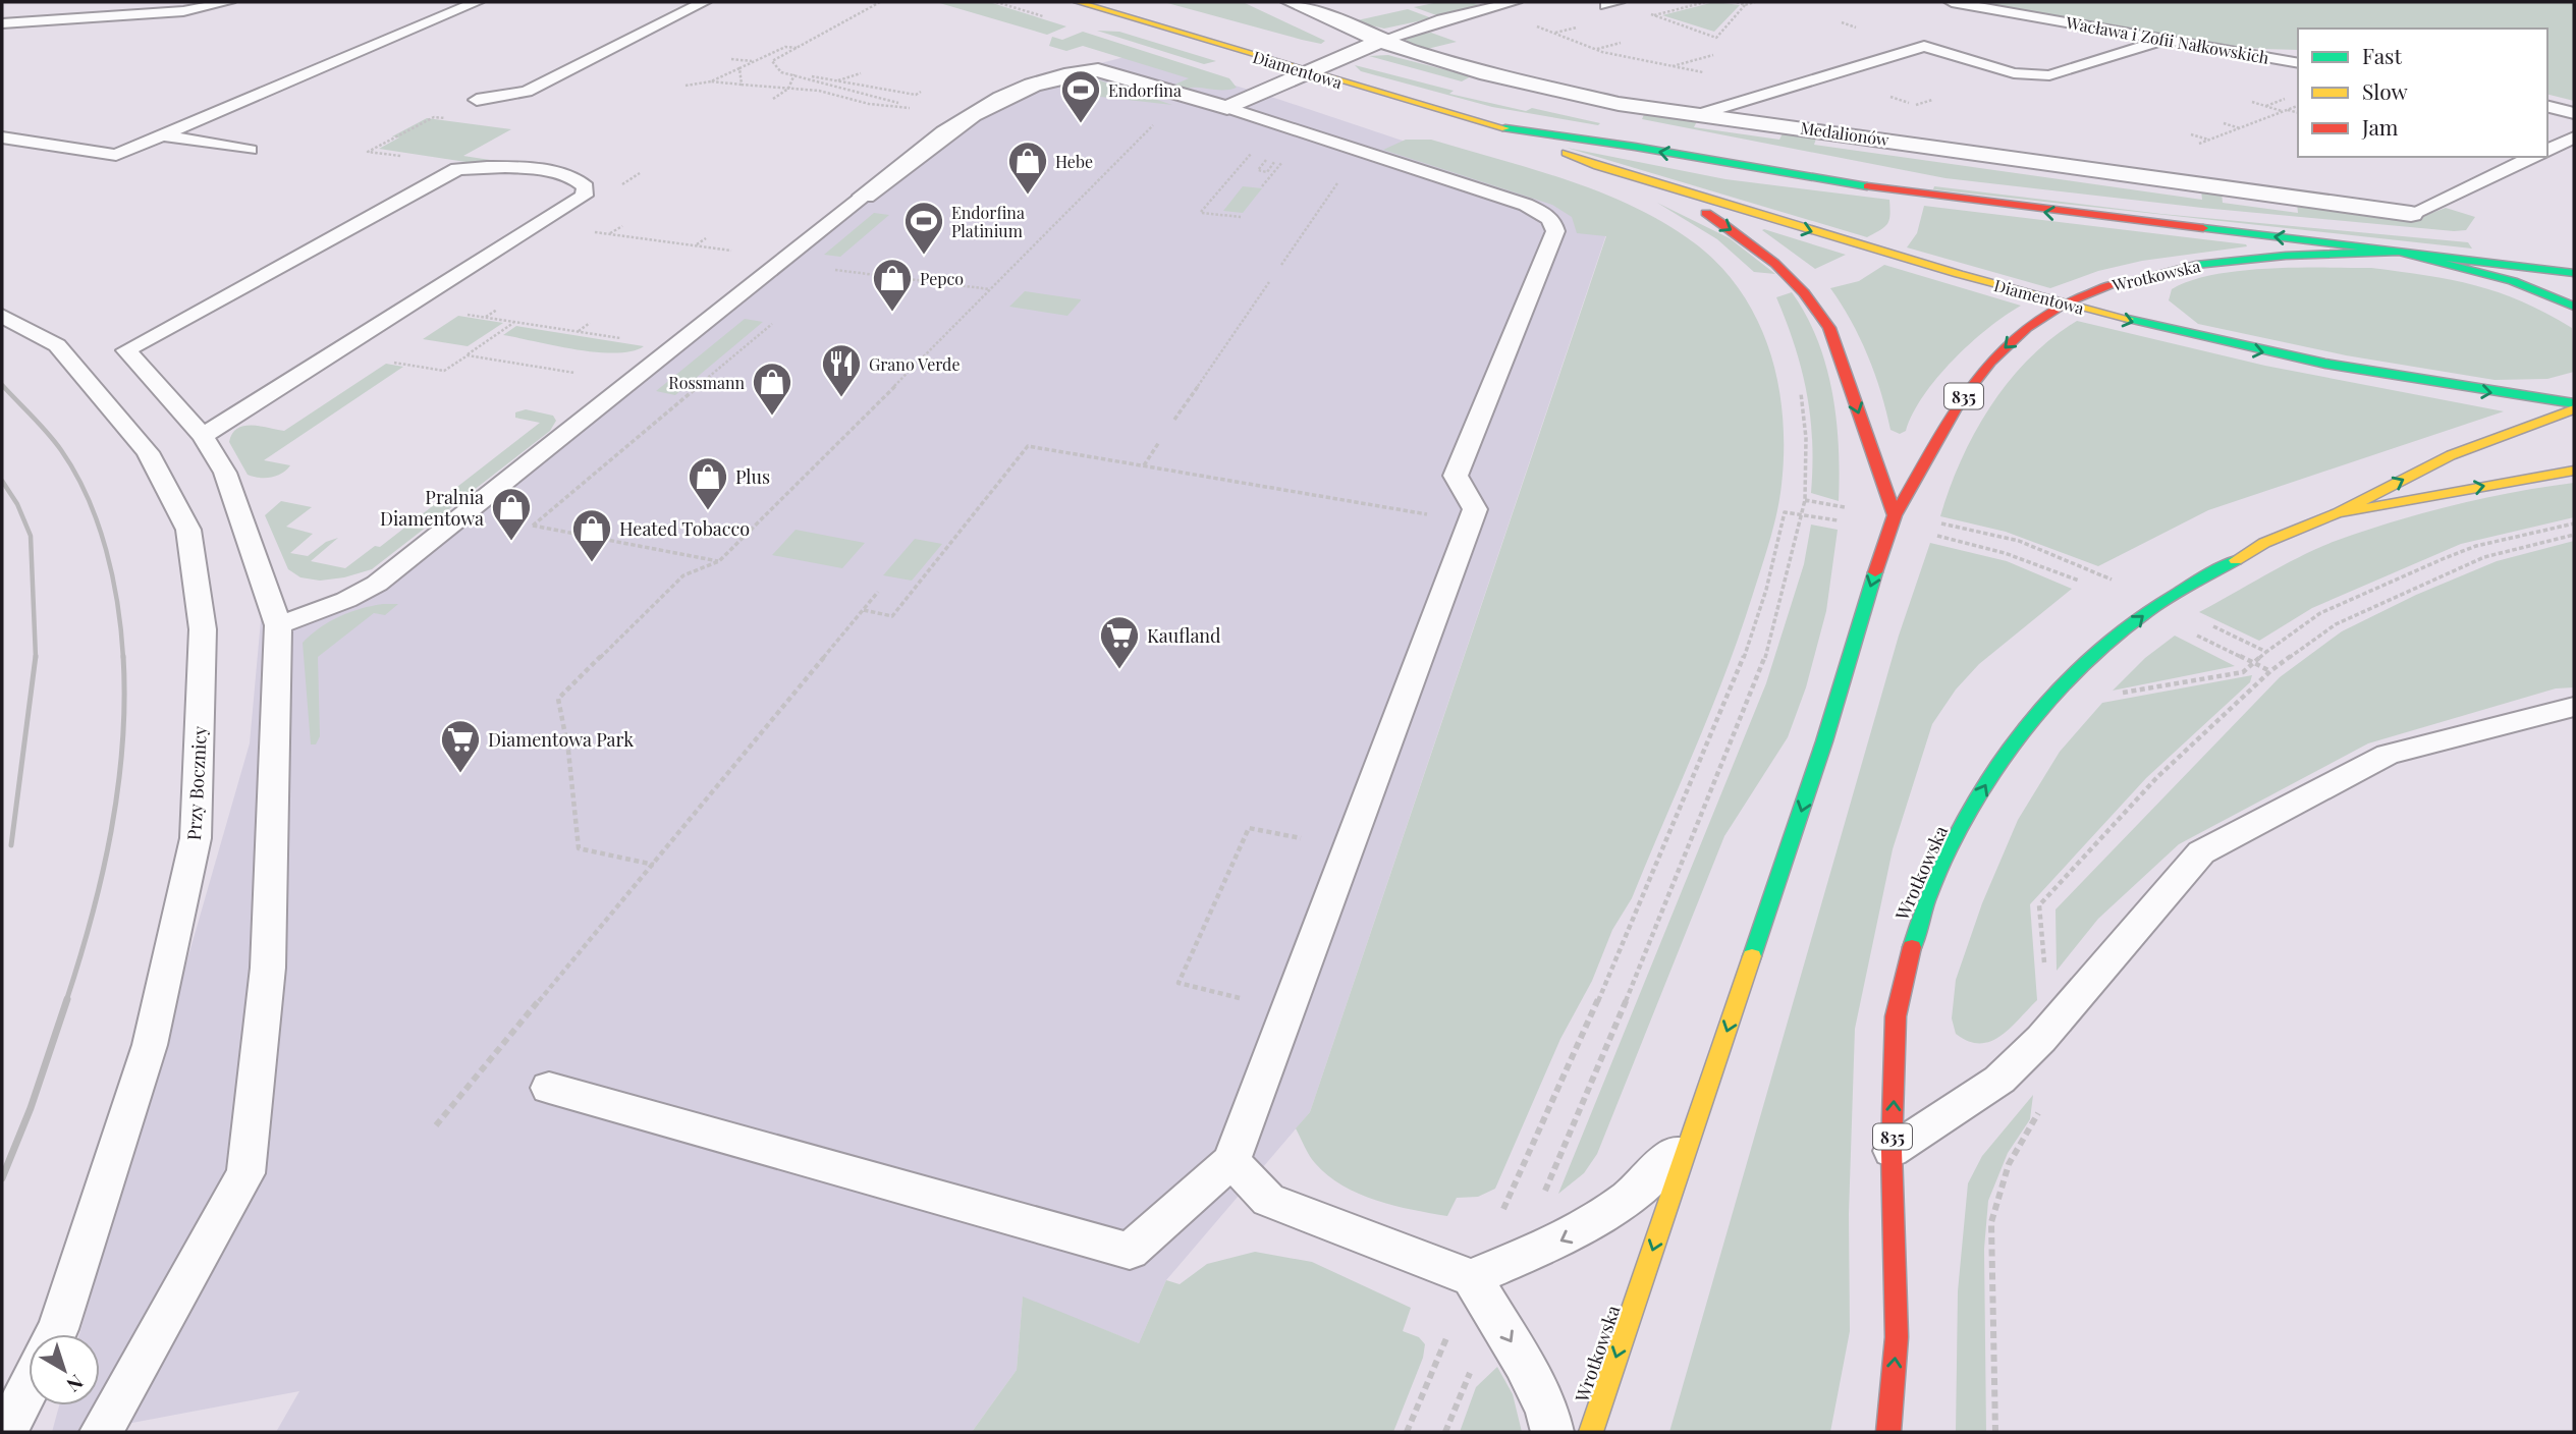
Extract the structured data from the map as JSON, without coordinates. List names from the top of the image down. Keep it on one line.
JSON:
{"streets":{"street":["Diamentowa","Medalionów","Wrotkowska","835"],"lane":["Wacława i Zofii Nałkowskich","Przy Bocznicy"]},"crossings":[["Diamentowa","Wrotkowska"],["Wrotkowska","835"]],"places":{"sports":["Endorfina","Endorfina Platinium"],"shop":["Hebe","Pepco","Rossmann","Plus","Pralnia Diamentowa","Heated Tobacco"],"restaurant":["Grano Verde"],"supermarket":["Kaufland","Diamentowa Park"]},"legend":["Fast","Slow","Jam"],"north":"bottom right"}
